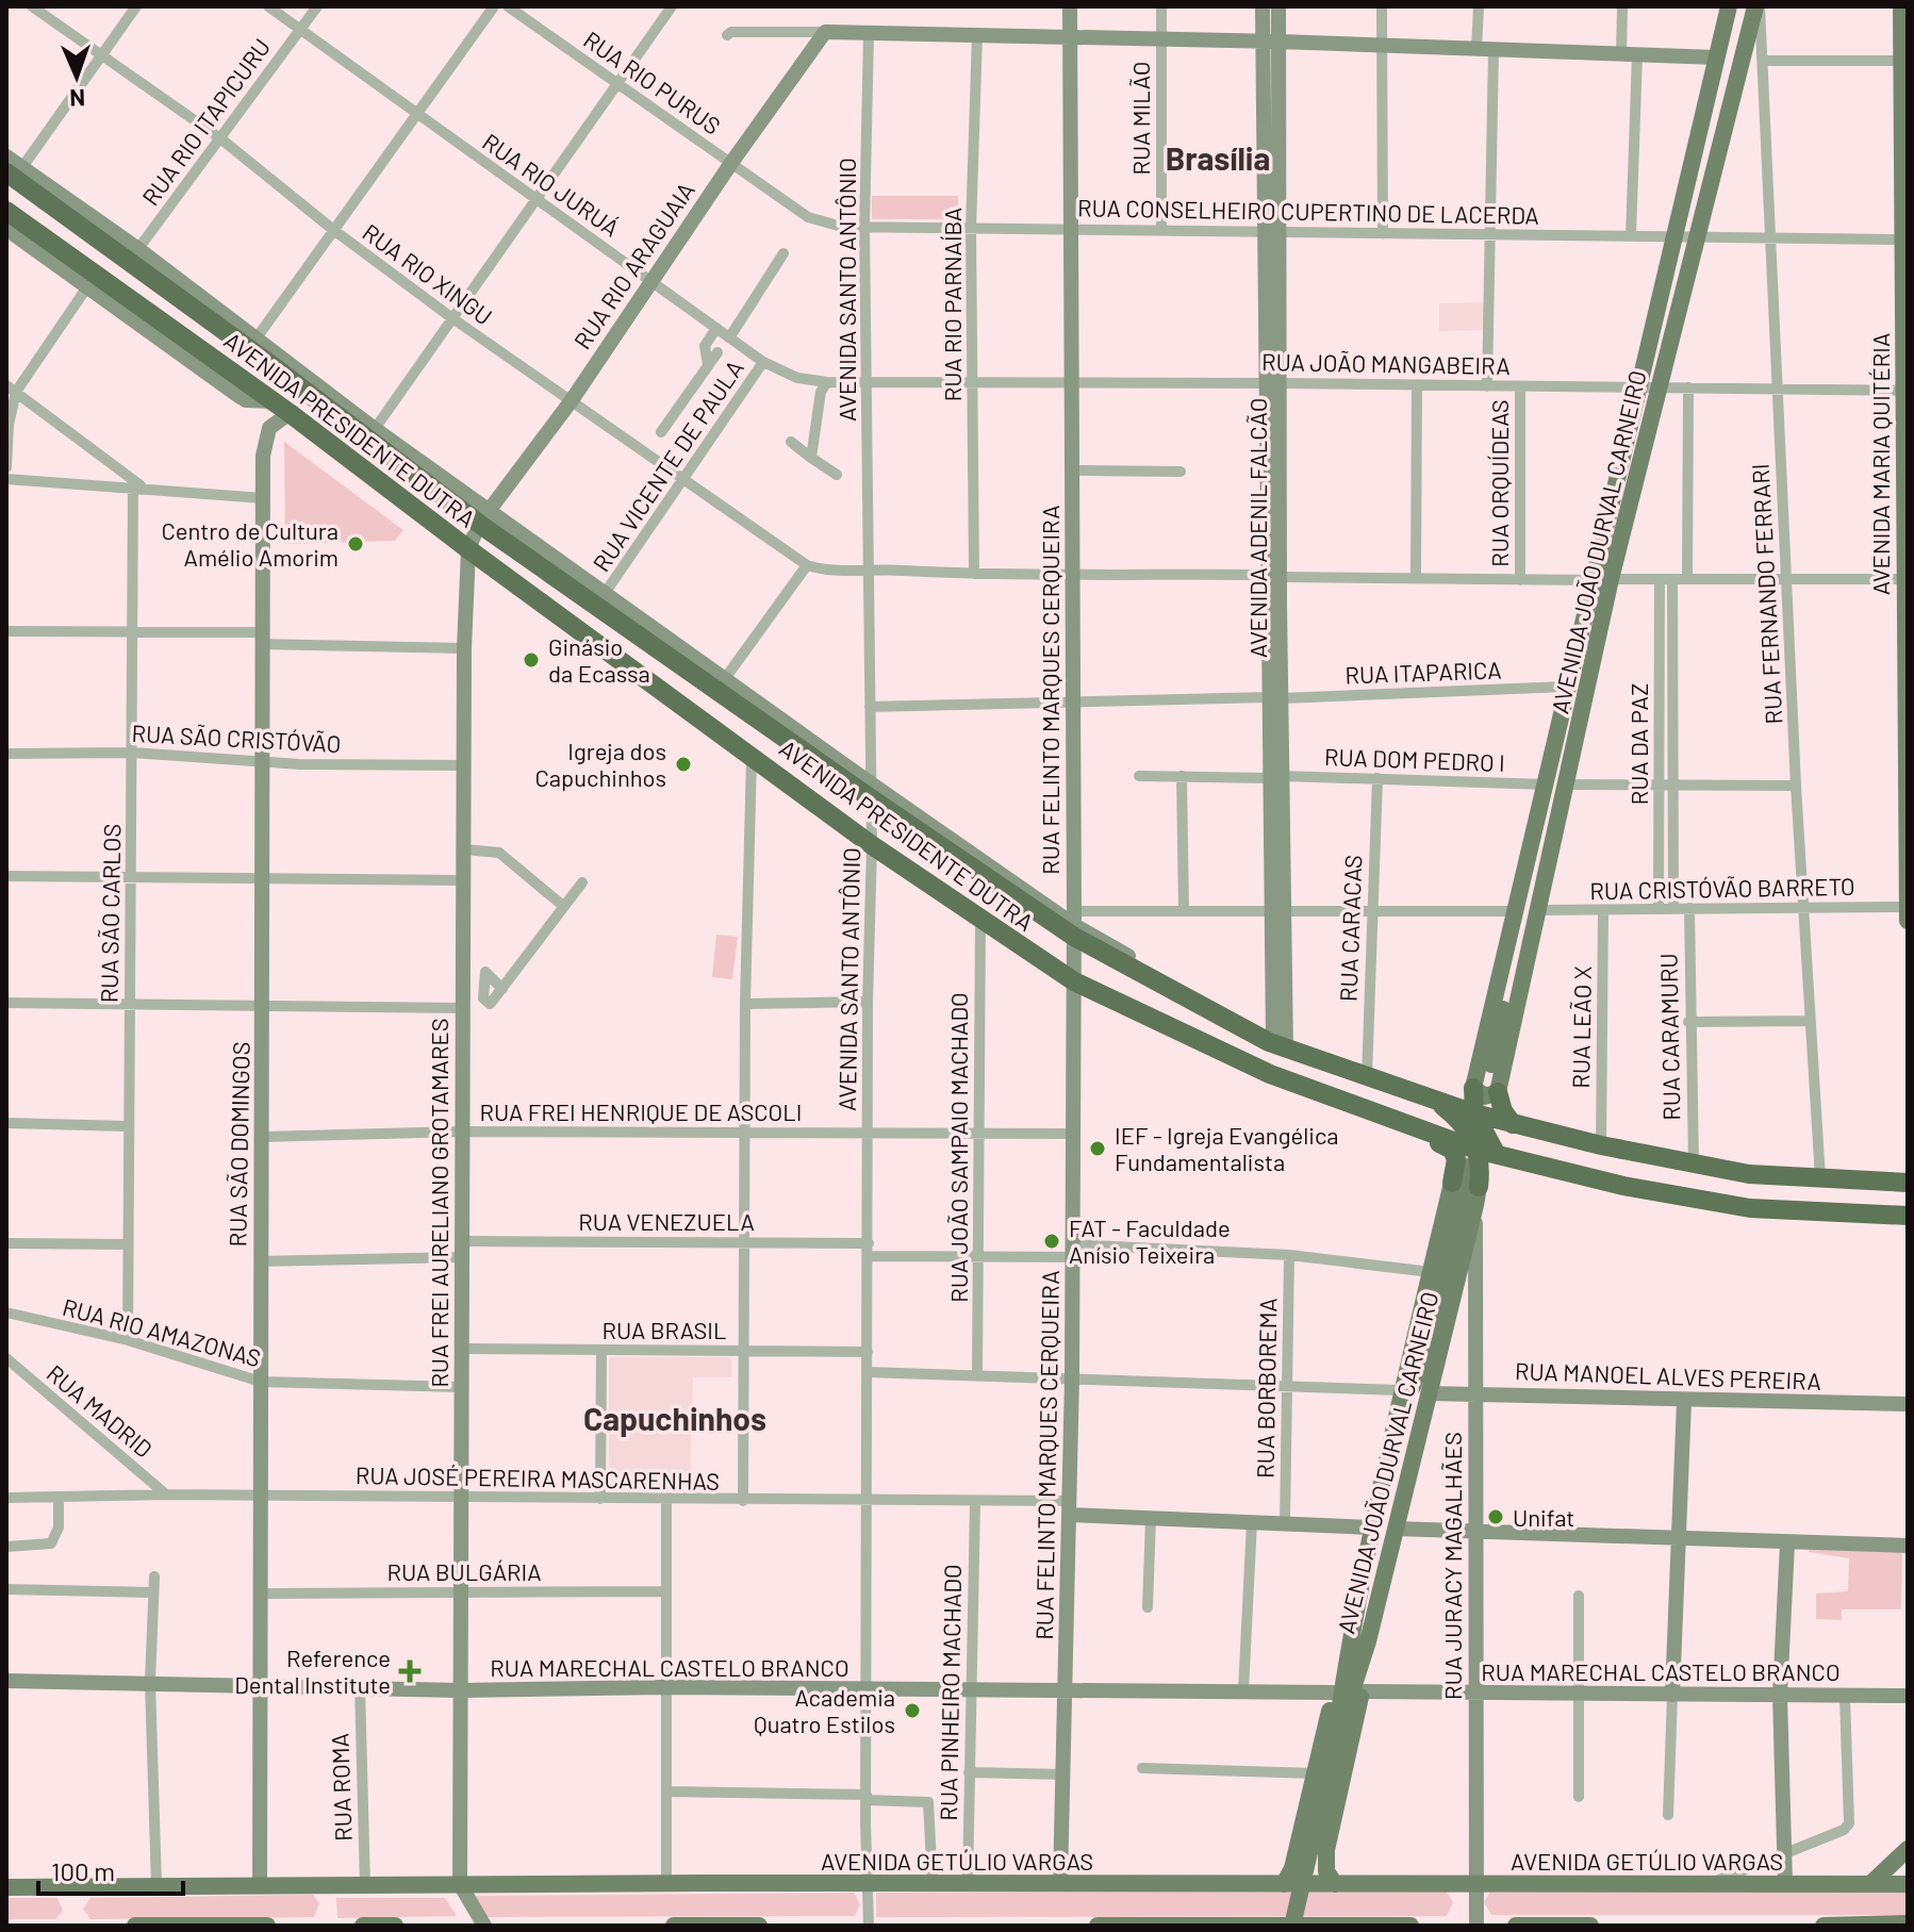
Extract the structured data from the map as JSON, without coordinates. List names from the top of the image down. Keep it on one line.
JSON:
{"streets":{"highway":["AVENIDA PRESIDENTE DUTRA"],"main road":["AVENIDA MARIA QUITÉRIA","AVENIDA JOÃO DURVAL CARNEIRO","AVENIDA GETÚLIO VARGAS"],"street":["RUA RIO PURUS","RUA MILÃO","RUA RIO ITAPICURU","RUA RIO JURUÁ","RUA CONSELHEIRO CUPERTINO DE LACERDA","RUA RIO ARAGUAIA","RUA RIO XINGU","AVENIDA SANTO ANTÔNIO","RUA RIO PARNAÍBA","RUA JOÃO MANGABEIRA","RUA VICENTE DE PAULA","RUA ORQUÍDEAS","AVENIDA ADENIL FALCÃO","RUA FERNANDO FERRARI","RUA ITAPARICA","RUA FELINTO MARQUES CERQUEIRA","RUA SÃO CRISTÓVÃO","RUA DA PAZ","RUA DOM PEDRO I","RUA CRISTÓVÃO BARRETO","RUA SÃO CARLOS","RUA CARACAS","RUA LEÃO X","RUA CARAMURU","RUA FREI HENRIQUE DE ASCOLI","RUA SÃO DOMINGOS","RUA JOÃO SAMPAIO MACHADO","RUA FREI AURELIANO GROTAMARES","RUA VENEZUELA","RUA BRASIL","RUA RIO AMAZONAS","RUA MANOEL ALVES PEREIRA","RUA BORBOREMA","RUA MADRID","RUA JOSÉ PEREIRA MASCARENHAS","RUA JURACY MAGALHÃES","RUA BULGÁRIA","RUA MARECHAL CASTELO BRANCO","RUA PINHEIRO MACHADO","RUA ROMA"]},"crossings":[["RUA RIO PURUS","RUA CONSELHEIRO CUPERTINO DE LACERDA"],["RUA RIO PURUS","RUA RIO ARAGUAIA"],["RUA MILÃO","RUA CONSELHEIRO CUPERTINO DE LACERDA"],["RUA RIO ITAPICURU","RUA RIO JURUÁ"],["RUA RIO ITAPICURU","RUA RIO XINGU"],["RUA RIO ITAPICURU","AVENIDA PRESIDENTE DUTRA"],["RUA RIO JURUÁ","RUA RIO ARAGUAIA"],["RUA RIO JURUÁ","AVENIDA SANTO ANTÔNIO"],["RUA RIO JURUÁ","RUA JOÃO MANGABEIRA"],["RUA RIO JURUÁ","RUA VICENTE DE PAULA"],["RUA CONSELHEIRO CUPERTINO DE LACERDA","RUA RIO ARAGUAIA"],["RUA CONSELHEIRO CUPERTINO DE LACERDA","AVENIDA SANTO ANTÔNIO"],["RUA CONSELHEIRO CUPERTINO DE LACERDA","RUA RIO PARNAÍBA"],["RUA CONSELHEIRO CUPERTINO DE LACERDA","AVENIDA MARIA QUITÉRIA"],["RUA CONSELHEIRO CUPERTINO DE LACERDA","AVENIDA ADENIL FALCÃO"],["RUA CONSELHEIRO CUPERTINO DE LACERDA","AVENIDA JOÃO DURVAL CARNEIRO"],["RUA CONSELHEIRO CUPERTINO DE LACERDA","RUA FERNANDO FERRARI"],["RUA CONSELHEIRO CUPERTINO DE LACERDA","RUA FELINTO MARQUES CERQUEIRA"],["RUA RIO ARAGUAIA","RUA RIO XINGU"],["RUA RIO ARAGUAIA","AVENIDA PRESIDENTE DUTRA"],["RUA RIO ARAGUAIA","RUA FREI AURELIANO GROTAMARES"],["RUA RIO XINGU","RUA VICENTE DE PAULA"],["AVENIDA SANTO ANTÔNIO","RUA JOÃO MANGABEIRA"],["AVENIDA SANTO ANTÔNIO","AVENIDA PRESIDENTE DUTRA"],["AVENIDA SANTO ANTÔNIO","RUA ITAPARICA"],["AVENIDA SANTO ANTÔNIO","RUA FREI HENRIQUE DE ASCOLI"],["AVENIDA SANTO ANTÔNIO","RUA VENEZUELA"],["AVENIDA SANTO ANTÔNIO","RUA BRASIL"],["AVENIDA SANTO ANTÔNIO","RUA JOSÉ PEREIRA MASCARENHAS"],["AVENIDA SANTO ANTÔNIO","RUA MARECHAL CASTELO BRANCO"],["AVENIDA SANTO ANTÔNIO","AVENIDA GETÚLIO VARGAS"],["RUA RIO PARNAÍBA","RUA JOÃO MANGABEIRA"],["RUA JOÃO MANGABEIRA","AVENIDA MARIA QUITÉRIA"],["RUA JOÃO MANGABEIRA","RUA ORQUÍDEAS"],["RUA JOÃO MANGABEIRA","AVENIDA ADENIL FALCÃO"],["RUA JOÃO MANGABEIRA","AVENIDA JOÃO DURVAL CARNEIRO"],["RUA JOÃO MANGABEIRA","RUA FERNANDO FERRARI"],["RUA JOÃO MANGABEIRA","RUA FELINTO MARQUES CERQUEIRA"],["AVENIDA PRESIDENTE DUTRA","RUA VICENTE DE PAULA"],["AVENIDA PRESIDENTE DUTRA","AVENIDA ADENIL FALCÃO"],["AVENIDA PRESIDENTE DUTRA","RUA FERNANDO FERRARI"],["AVENIDA PRESIDENTE DUTRA","RUA FELINTO MARQUES CERQUEIRA"],["AVENIDA PRESIDENTE DUTRA","RUA CARACAS"],["AVENIDA PRESIDENTE DUTRA","RUA LEÃO X"],["AVENIDA PRESIDENTE DUTRA","RUA CARAMURU"],["AVENIDA PRESIDENTE DUTRA","RUA SÃO DOMINGOS"],["AVENIDA PRESIDENTE DUTRA","RUA JOÃO SAMPAIO MACHADO"],["AVENIDA PRESIDENTE DUTRA","RUA FREI AURELIANO GROTAMARES"],["AVENIDA MARIA QUITÉRIA","RUA CRISTÓVÃO BARRETO"],["AVENIDA ADENIL FALCÃO","RUA ITAPARICA"],["AVENIDA ADENIL FALCÃO","RUA DOM PEDRO I"],["AVENIDA JOÃO DURVAL CARNEIRO","RUA FERNANDO FERRARI"],["AVENIDA JOÃO DURVAL CARNEIRO","RUA ITAPARICA"],["AVENIDA JOÃO DURVAL CARNEIRO","RUA DOM PEDRO I"],["AVENIDA JOÃO DURVAL CARNEIRO","RUA CRISTÓVÃO BARRETO"],["AVENIDA JOÃO DURVAL CARNEIRO","RUA MANOEL ALVES PEREIRA"],["AVENIDA JOÃO DURVAL CARNEIRO","RUA JURACY MAGALHÃES"],["RUA FERNANDO FERRARI","RUA DOM PEDRO I"],["RUA FERNANDO FERRARI","RUA CRISTÓVÃO BARRETO"],["RUA ITAPARICA","RUA FELINTO MARQUES CERQUEIRA"],["RUA FELINTO MARQUES CERQUEIRA","RUA FREI HENRIQUE DE ASCOLI"],["RUA FELINTO MARQUES CERQUEIRA","RUA JOSÉ PEREIRA MASCARENHAS"],["RUA FELINTO MARQUES CERQUEIRA","RUA MARECHAL CASTELO BRANCO"],["RUA FELINTO MARQUES CERQUEIRA","AVENIDA GETÚLIO VARGAS"],["RUA SÃO CRISTÓVÃO","RUA SÃO CARLOS"],["RUA SÃO CRISTÓVÃO","RUA SÃO DOMINGOS"],["RUA SÃO CRISTÓVÃO","RUA FREI AURELIANO GROTAMARES"],["RUA DA PAZ","RUA DOM PEDRO I"],["RUA DA PAZ","RUA CRISTÓVÃO BARRETO"],["RUA DOM PEDRO I","RUA CARACAS"],["RUA CRISTÓVÃO BARRETO","RUA LEÃO X"],["RUA CRISTÓVÃO BARRETO","RUA CARAMURU"],["RUA SÃO CARLOS","RUA RIO AMAZONAS"],["RUA FREI HENRIQUE DE ASCOLI","RUA SÃO DOMINGOS"],["RUA FREI HENRIQUE DE ASCOLI","RUA JOÃO SAMPAIO MACHADO"],["RUA FREI HENRIQUE DE ASCOLI","RUA FREI AURELIANO GROTAMARES"],["RUA SÃO DOMINGOS","RUA VENEZUELA"],["RUA SÃO DOMINGOS","RUA RIO AMAZONAS"],["RUA SÃO DOMINGOS","RUA JOSÉ PEREIRA MASCARENHAS"],["RUA SÃO DOMINGOS","RUA BULGÁRIA"],["RUA SÃO DOMINGOS","RUA MARECHAL CASTELO BRANCO"],["RUA SÃO DOMINGOS","AVENIDA GETÚLIO VARGAS"],["RUA FREI AURELIANO GROTAMARES","RUA VENEZUELA"],["RUA FREI AURELIANO GROTAMARES","RUA BRASIL"],["RUA FREI AURELIANO GROTAMARES","RUA RIO AMAZONAS"],["RUA FREI AURELIANO GROTAMARES","RUA JOSÉ PEREIRA MASCARENHAS"],["RUA FREI AURELIANO GROTAMARES","RUA BULGÁRIA"],["RUA FREI AURELIANO GROTAMARES","RUA MARECHAL CASTELO BRANCO"],["RUA FREI AURELIANO GROTAMARES","AVENIDA GETÚLIO VARGAS"],["RUA MANOEL ALVES PEREIRA","RUA JURACY MAGALHÃES"],["RUA MADRID","RUA JOSÉ PEREIRA MASCARENHAS"],["RUA JOSÉ PEREIRA MASCARENHAS","RUA PINHEIRO MACHADO"],["RUA JURACY MAGALHÃES","RUA MARECHAL CASTELO BRANCO"],["RUA JURACY MAGALHÃES","AVENIDA GETÚLIO VARGAS"],["RUA MARECHAL CASTELO BRANCO","RUA PINHEIRO MACHADO"],["RUA MARECHAL CASTELO BRANCO","RUA ROMA"],["RUA PINHEIRO MACHADO","AVENIDA GETÚLIO VARGAS"],["RUA ROMA","AVENIDA GETÚLIO VARGAS"]],"districts":["Brasília","Capuchinhos"],"places":{"other":["Centro de Cultura Amélio Amorim","Ginásio da Ecassa","Igreja dos Capuchinhos","IEF - Igreja Evangélica Fundamentalista","FAT - Faculdade Anísio Teixeira","Unifat","Academia Quatro Estilos"],"health":["Reference Dental Institute"]},"scale_bar":"100 m","north":"bottom"}
